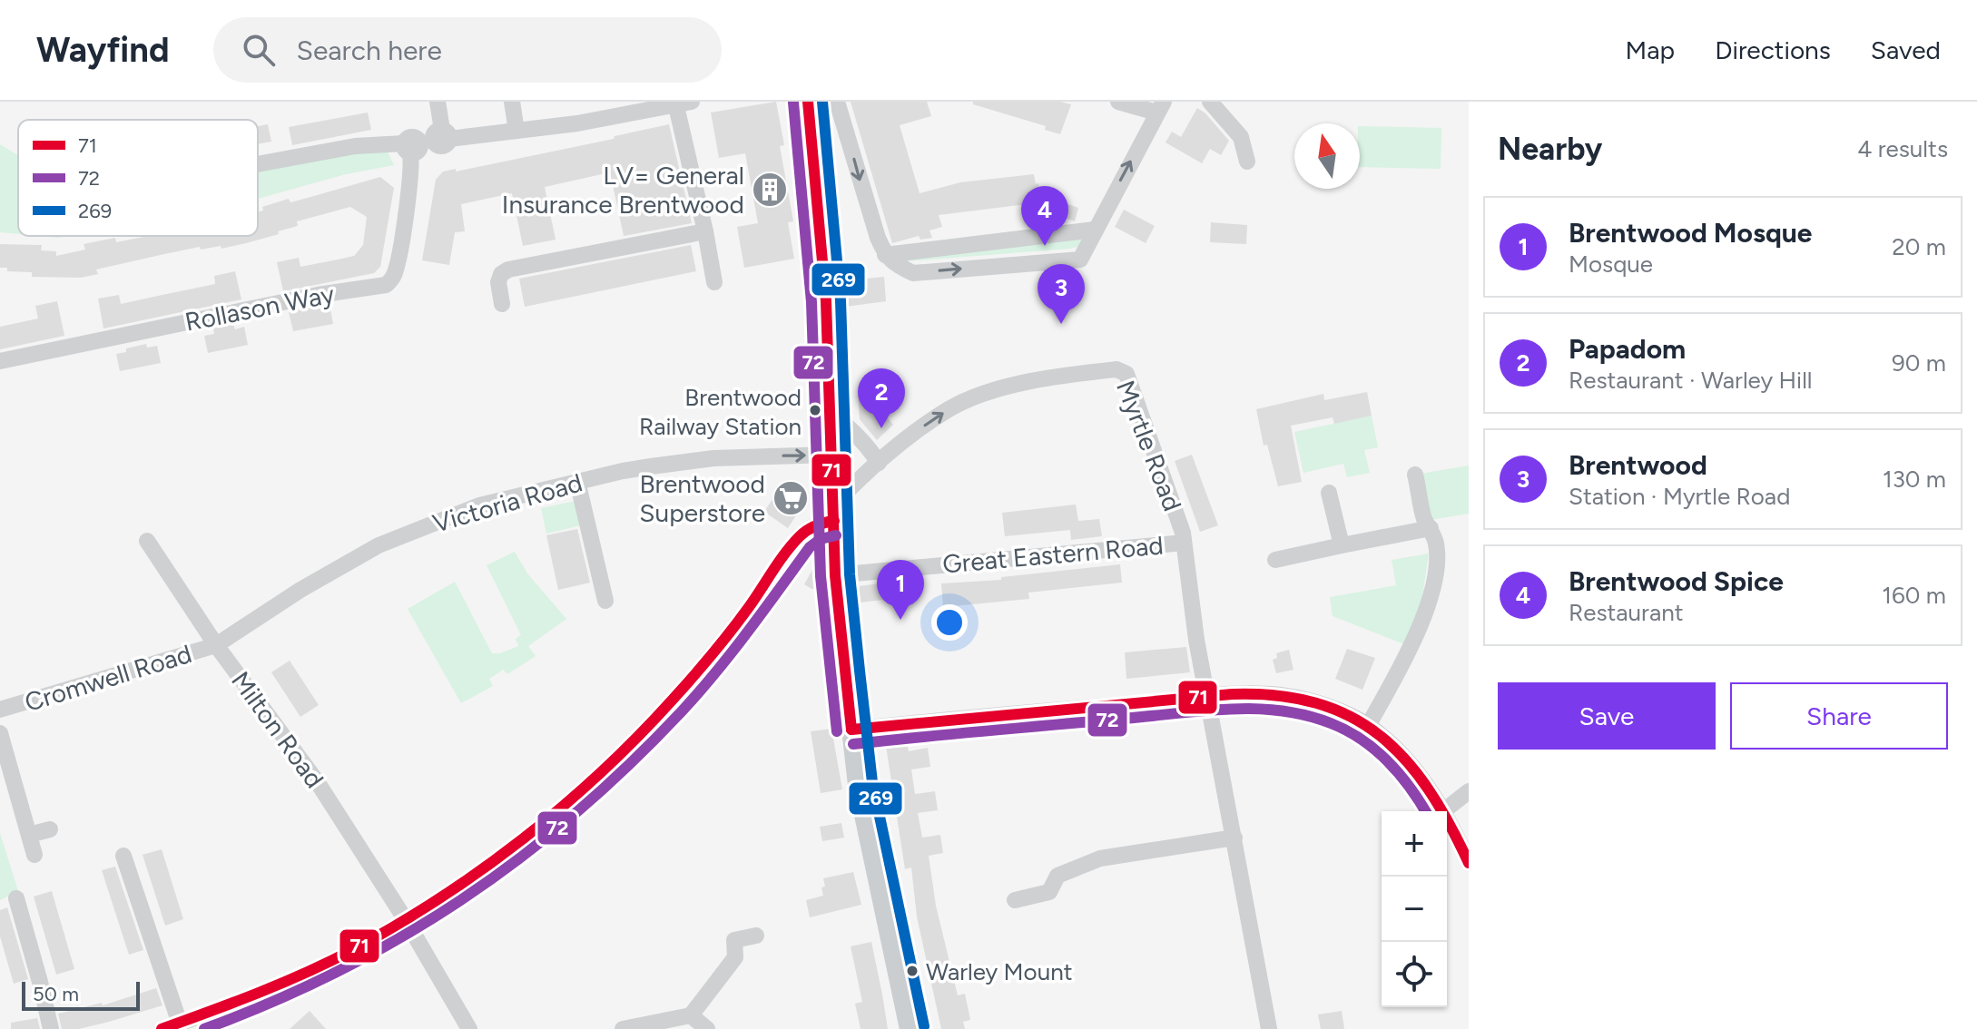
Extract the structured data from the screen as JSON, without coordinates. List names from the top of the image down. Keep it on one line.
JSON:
{"streets":{"street":["Rollason Way","Myrtle Road","Victoria Road","Great Eastern Road","Cromwell Road","Milton Road"]},"crossings":[["Myrtle Road","Great Eastern Road"],["Victoria Road","Cromwell Road"],["Victoria Road","Milton Road"],["Cromwell Road","Milton Road"]],"one_way":["Victoria Road"],"places":{"building":["LV= General Insurance Brentwood"],"other":["Brentwood Railway Station","Warley Mount"],"supermarket":["Brentwood Superstore"]},"lines":["transit line 71","transit line 269","transit line 72"],"legend":["71","72","269"],"scale_bar":"50 m","north":"top","page":{"header":"Wayfind","search":"Search here","nav":["Map","Directions","Saved"],"heading":["Nearby","4 results"],"pins":["4","3","2","1"],"list":[{"mark":"1","name":"Brentwood Mosque","note":"Mosque","value":"20 m"},{"mark":"2","name":"Papadom","note":"Restaurant · Warley Hill","value":"90 m"},{"mark":"3","name":"Brentwood","note":"Station · Myrtle Road","value":"130 m"},{"mark":"4","name":"Brentwood Spice","note":"Restaurant","value":"160 m"}],"buttons":["Save","Share"],"map_buttons":["+","−"],"scale":"50 m"}}
